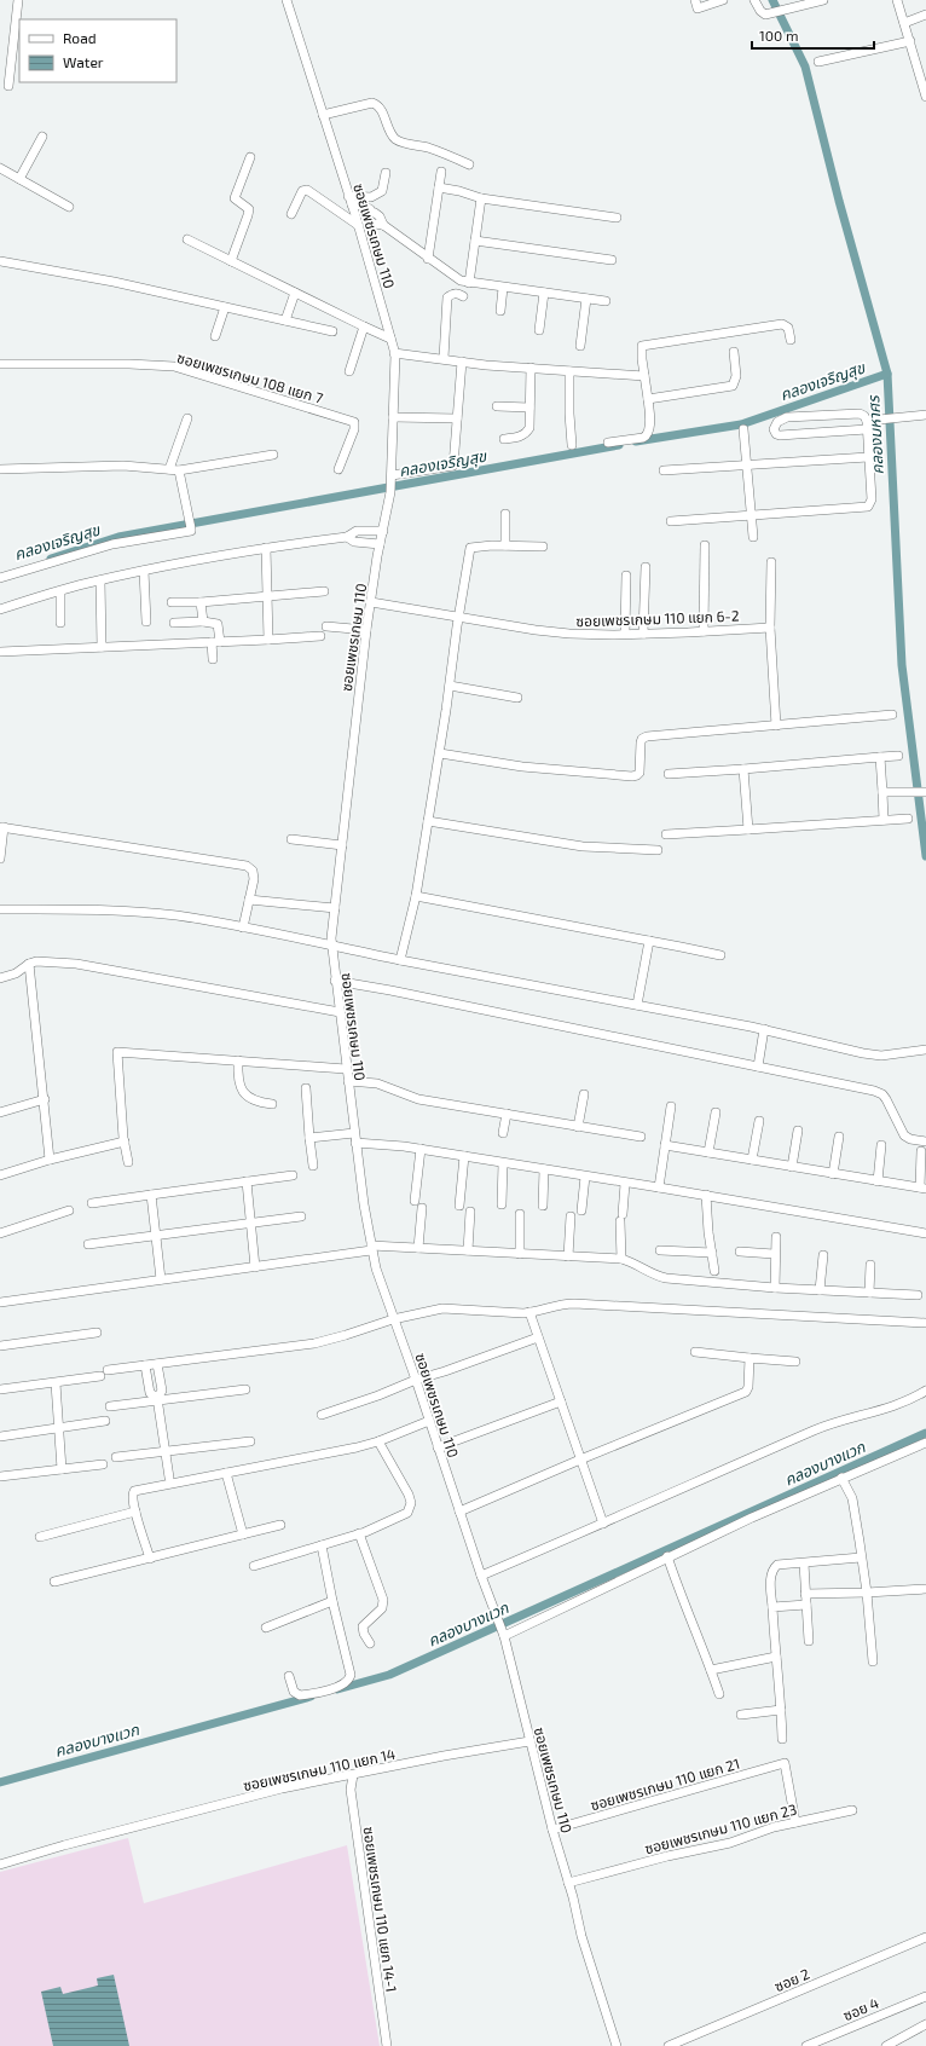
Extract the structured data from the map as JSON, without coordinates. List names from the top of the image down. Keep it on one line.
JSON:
{"streets":{"street":["ซอยเพชรเกษม 110","ซอยเพชรเกษม 108 แยก 7","ซอยเพชรเกษม 110 แยก 6-2","ซอยเพชรเกษม 110 แยก 14","ซอยเพชรเกษม 110 แยก 21","ซอยเพชรเกษม 110 แยก 23","ซอยเพชรเกษม 110 แยก 14-1","ซอย 2","ซอย 4"]},"crossings":[["ซอยเพชรเกษม 110","ซอยเพชรเกษม 110 แยก 6-2"],["ซอยเพชรเกษม 110","ซอยเพชรเกษม 110 แยก 14"],["ซอยเพชรเกษม 110","ซอยเพชรเกษม 110 แยก 21"],["ซอยเพชรเกษม 110","ซอยเพชรเกษม 110 แยก 23"],["ซอยเพชรเกษม 110 แยก 14","ซอยเพชรเกษม 110 แยก 14-1"],["ซอยเพชรเกษม 110 แยก 21","ซอยเพชรเกษม 110 แยก 23"]],"water":["คลองเจริญสุข","คลองมหาศร","คลองบางแวก"],"legend":["Road","Water"],"scale_bar":"100 m"}
